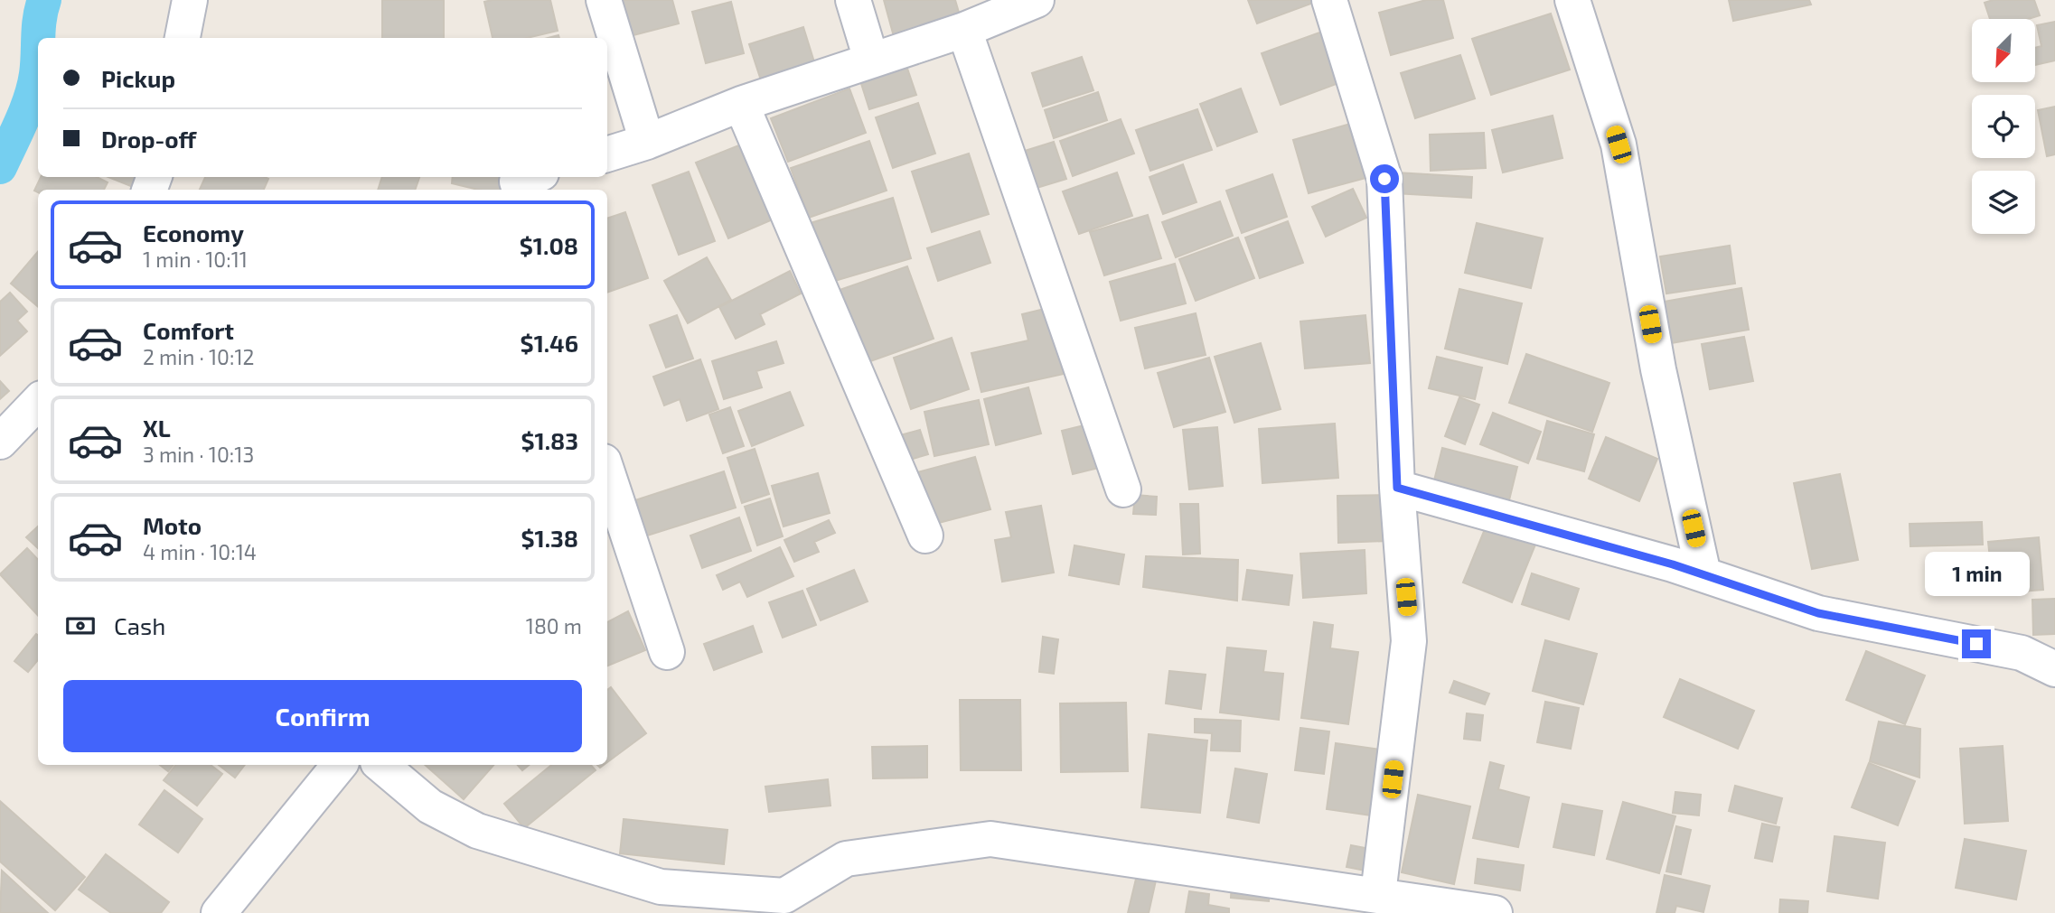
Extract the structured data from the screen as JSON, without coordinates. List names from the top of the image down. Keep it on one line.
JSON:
{"north":"bottom left","page":{"banner":["Pickup","Drop-off"],"list":[{"name":"Economy","note":"1 min · 10:11","value":"$1.08"},{"name":"Comfort","note":"2 min · 10:12","value":"$1.46"},{"name":"XL","note":"3 min · 10:13","value":"$1.83"},{"name":"Moto","note":"4 min · 10:14","value":"$1.38"}],"bubble":"1 min","pay":["Cash","180 m"],"buttons":"Confirm"}}
